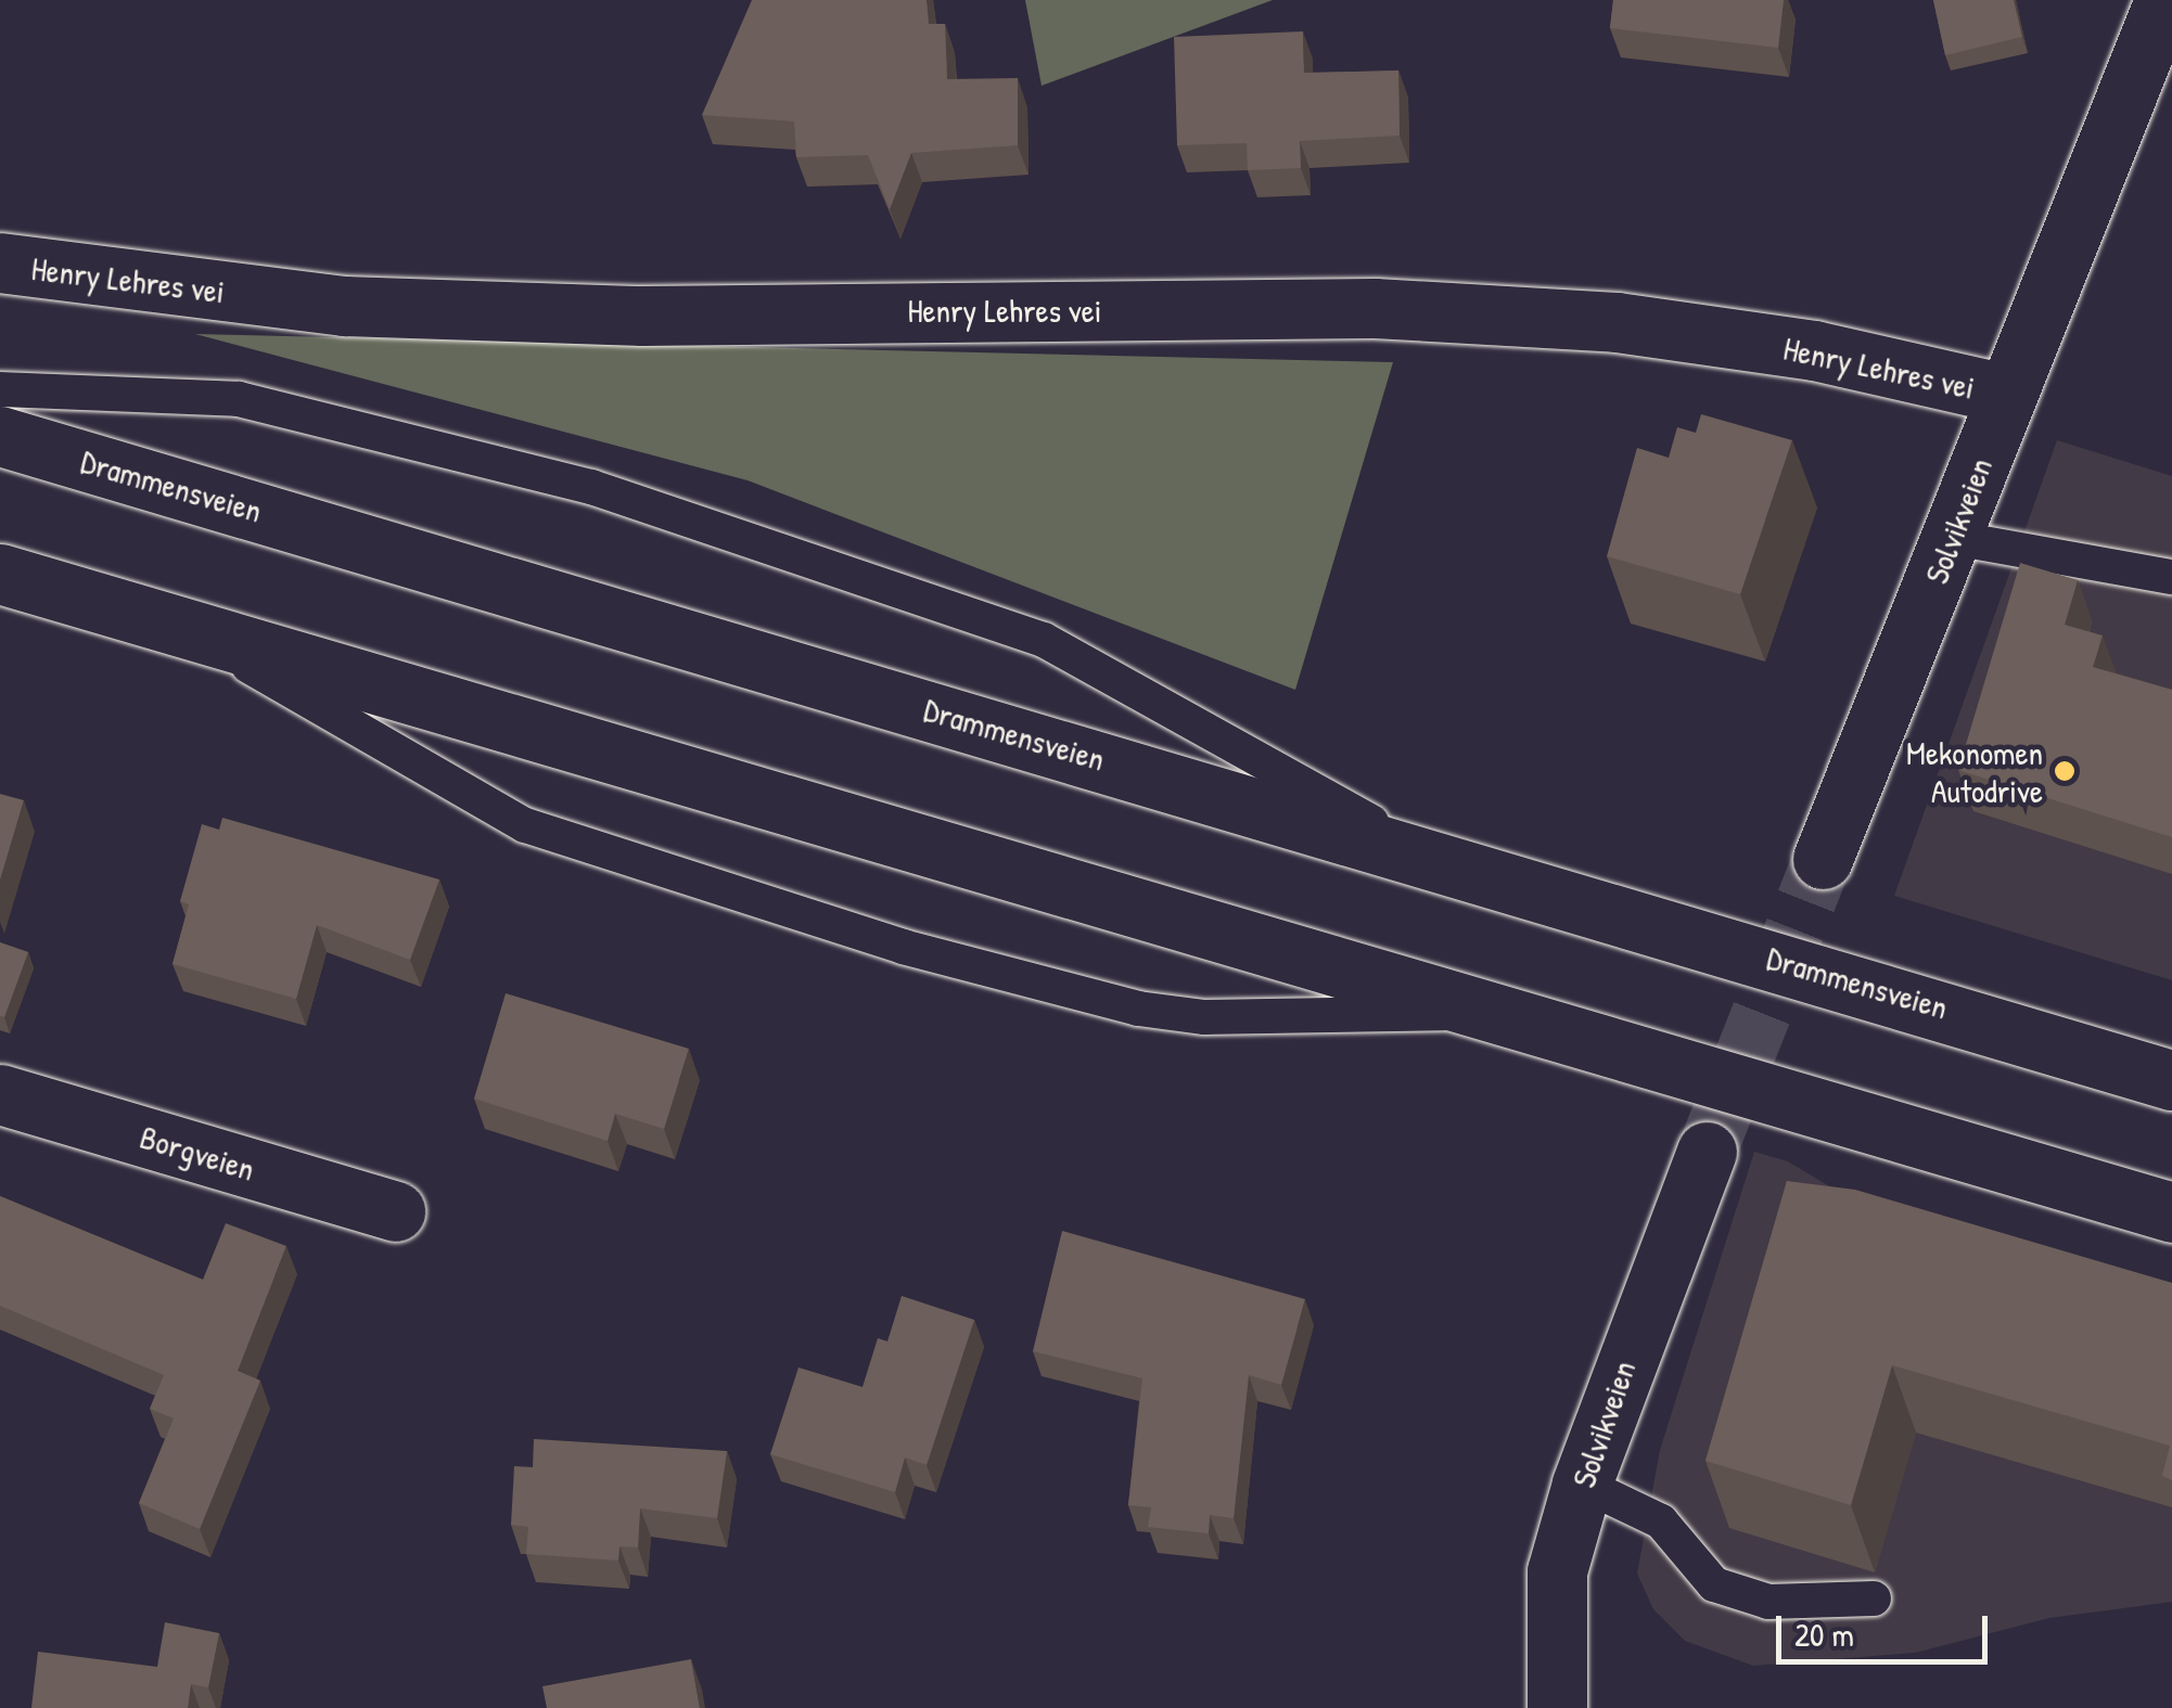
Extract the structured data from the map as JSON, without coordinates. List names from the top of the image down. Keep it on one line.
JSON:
{"streets":{"main road":["Henry Lehres vei","Drammensveien","Solvikveien","Borgveien"]},"crossings":[["Henry Lehres vei","Solvikveien"]],"places":["Mekonomen Autodrive"],"scale_bar":"20 m"}
